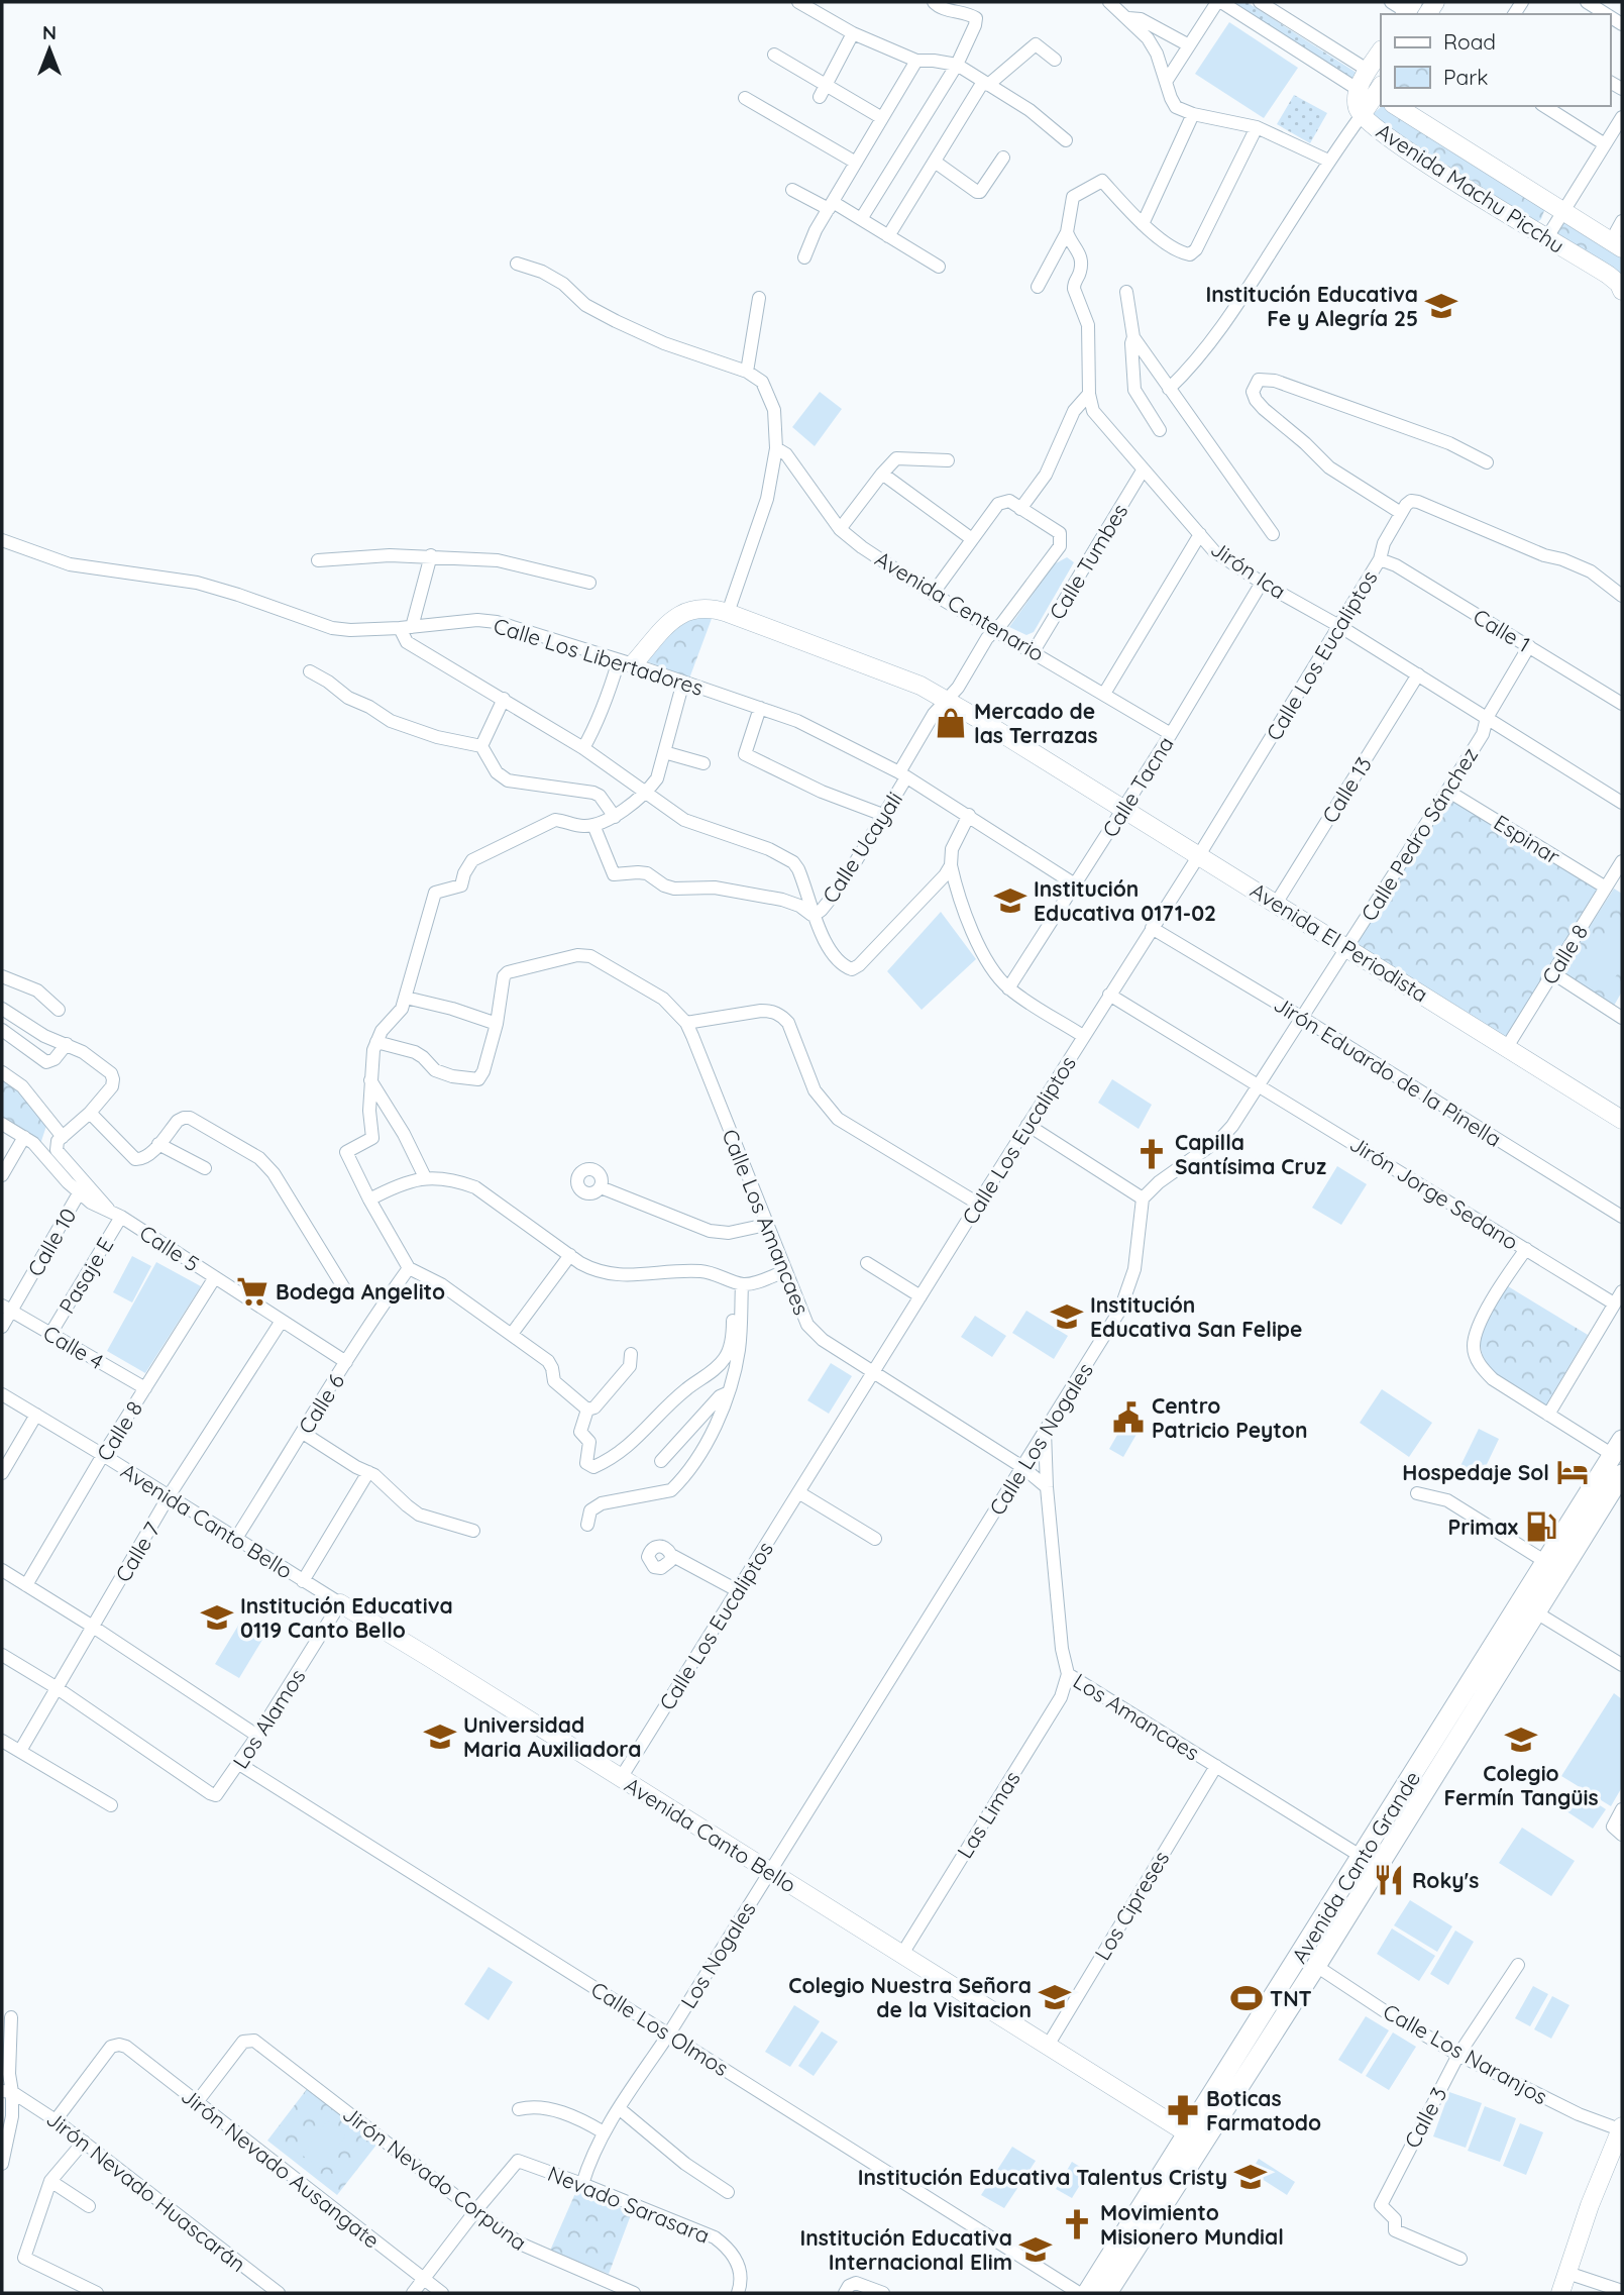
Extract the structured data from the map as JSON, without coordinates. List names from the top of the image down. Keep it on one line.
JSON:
{"streets":{"main road":["Avenida Canto Grande"],"street":["Avenida Machu Picchu","Calle Tumbes","Jirón Ica","Avenida Centenario","Calle 1","Calle Los Eucaliptos","Calle Los Libertadores","Calle Tacna","Calle 13","Calle Pedro Sánchez","Espinar","Calle Ucayali","Avenida El Periodista","Calle 8","Jirón Eduardo de la Pinella","Jirón Jorge Sedano","Calle Los Amancaes","Calle 10","Calle 5","Pasaje E","Calle 4","Calle 6","Calle Los Nogales","Avenida Canto Bello","Calle 7","Los Amancaes","Los Alamos","Las Limas","Los Cipreses","Los Nogales","Calle Los Olmos","Calle Los Naranjos","Calle 3","Jirón Nevado Ausangate","Jirón Nevado Corpuna","Jirón Nevado Huascarán","Nevado Sarasara"]},"crossings":[["Calle Tumbes","Jirón Ica"],["Calle Tumbes","Avenida Centenario"],["Jirón Ica","Calle Los Eucaliptos"],["Jirón Ica","Calle Tacna"],["Jirón Ica","Calle 13"],["Jirón Ica","Calle Pedro Sánchez"],["Avenida Centenario","Calle Tacna"],["Avenida Centenario","Calle Ucayali"],["Calle 1","Calle Los Eucaliptos"],["Calle 1","Calle Pedro Sánchez"],["Calle Los Eucaliptos","Avenida El Periodista"],["Calle Los Eucaliptos","Jirón Eduardo de la Pinella"],["Calle Los Eucaliptos","Jirón Jorge Sedano"],["Calle Los Eucaliptos","Calle Los Amancaes"],["Calle Los Eucaliptos","Avenida Canto Bello"],["Calle Los Libertadores","Calle Tacna"],["Calle Los Libertadores","Calle Ucayali"],["Calle Los Libertadores","Avenida El Periodista"],["Calle Tacna","Avenida El Periodista"],["Calle 13","Avenida El Periodista"],["Calle Pedro Sánchez","Espinar"],["Calle Pedro Sánchez","Avenida El Periodista"],["Calle Pedro Sánchez","Jirón Eduardo de la Pinella"],["Espinar","Calle 8"],["Calle Ucayali","Avenida El Periodista"],["Avenida El Periodista","Calle 8"],["Calle 8","Calle 5"],["Calle 8","Calle 4"],["Calle 8","Avenida Canto Bello"],["Calle Los Amancaes","Calle Los Nogales"],["Calle Los Amancaes","Los Amancaes"],["Calle 10","Calle 5"],["Calle 10","Calle 4"],["Calle 5","Pasaje E"],["Calle 5","Calle 6"],["Calle 5","Calle 7"],["Pasaje E","Calle 4"],["Calle 6","Avenida Canto Bello"],["Calle Los Nogales","Avenida Canto Bello"],["Calle Los Nogales","Los Amancaes"],["Calle Los Nogales","Los Nogales"],["Avenida Canto Bello","Calle 7"],["Avenida Canto Bello","Los Alamos"],["Avenida Canto Bello","Las Limas"],["Avenida Canto Bello","Avenida Canto Grande"],["Avenida Canto Bello","Los Cipreses"],["Avenida Canto Bello","Los Nogales"],["Calle 7","Los Alamos"],["Los Amancaes","Las Limas"],["Los Amancaes","Avenida Canto Grande"],["Los Amancaes","Los Cipreses"],["Los Alamos","Calle Los Olmos"],["Avenida Canto Grande","Calle Los Naranjos"],["Los Nogales","Calle Los Olmos"],["Los Nogales","Nevado Sarasara"],["Calle Los Naranjos","Calle 3"],["Jirón Nevado Ausangate","Jirón Nevado Corpuna"],["Jirón Nevado Ausangate","Jirón Nevado Huascarán"],["Jirón Nevado Corpuna","Nevado Sarasara"]],"places":{"school or university":["Institución Educativa Fe y Alegría 25","Institución Educativa 0171-02","Institución Educativa San Felipe","Institución Educativa 0119 Canto Bello","Universidad Maria Auxiliadora","Colegio Fermín Tangüis","Colegio Nuestra Señora de la Visitacion","Institución Educativa Talentus Cristy","Institución Educativa Internacional Elim"],"shop":["Mercado de las Terrazas"],"church":["Capilla Santísima Cruz","Movimiento Misionero Mundial"],"supermarket":["Bodega Angelito"],"public building":["Centro Patricio Peyton"],"hotel":["Hospedaje Sol"],"fuel station":["Primax"],"restaurant":["Roky's"],"sports":["TNT"],"pharmacy":["Boticas Farmatodo"]},"legend":["Road","Park"],"north":"top"}
